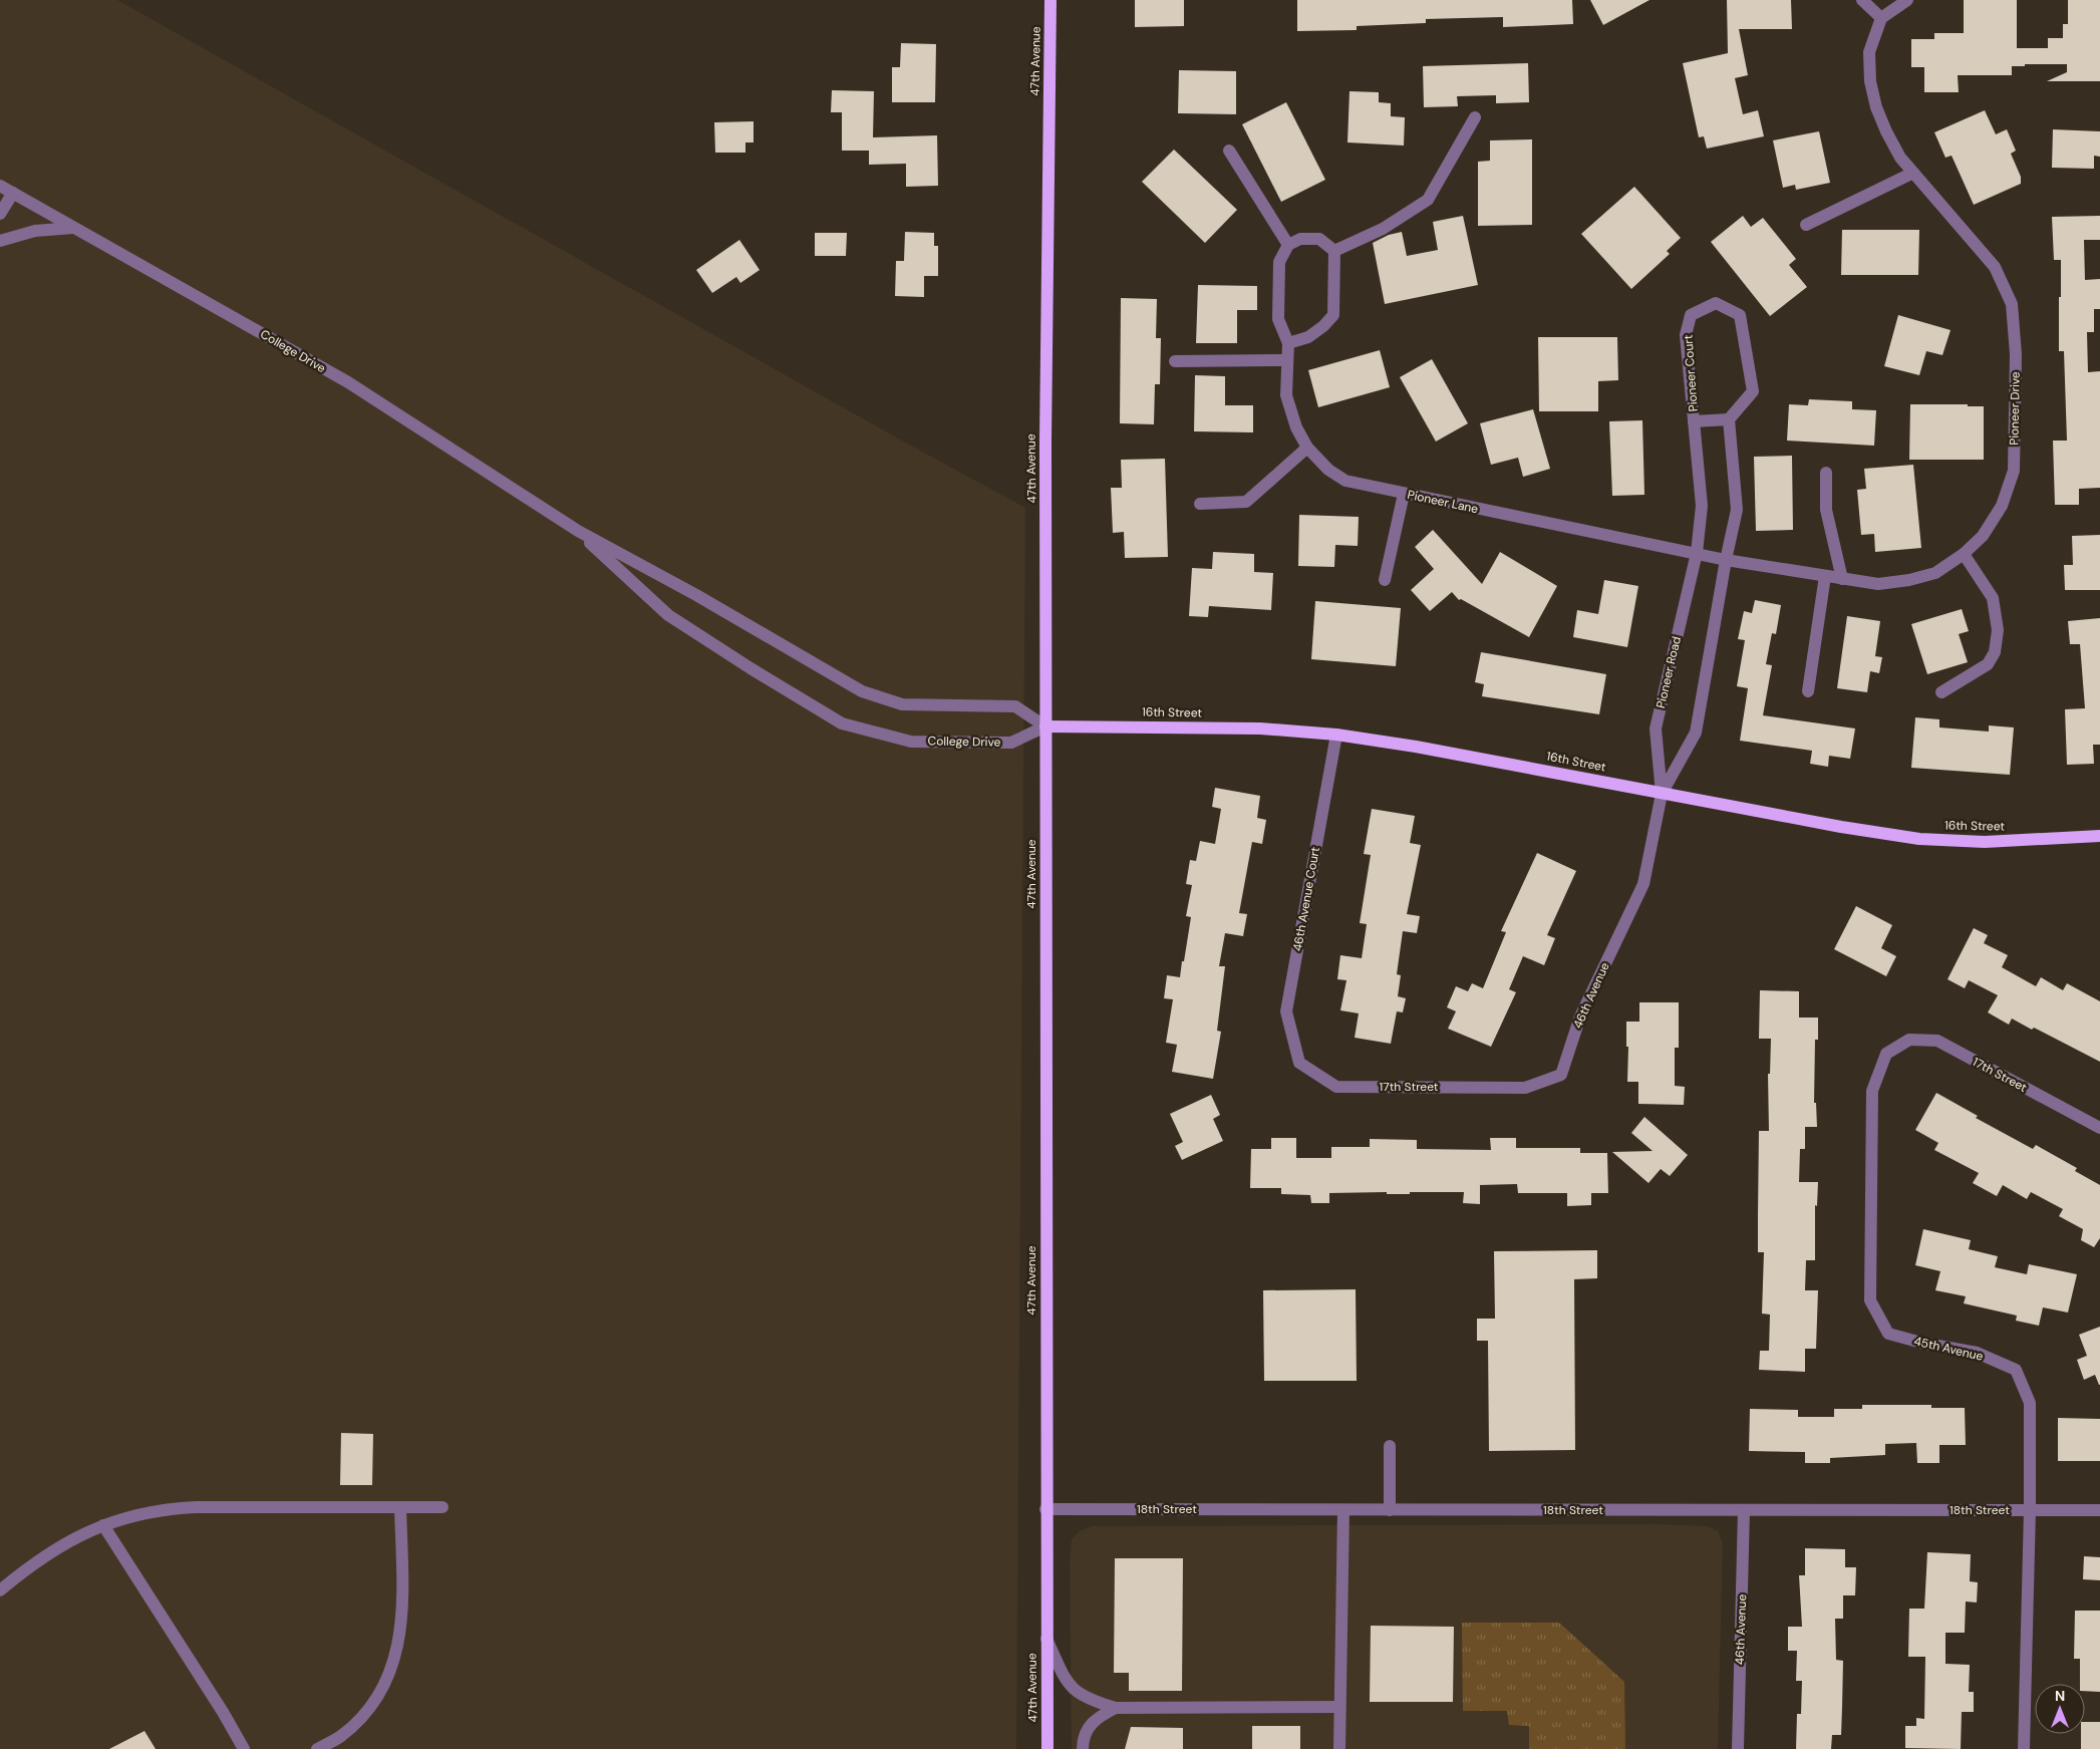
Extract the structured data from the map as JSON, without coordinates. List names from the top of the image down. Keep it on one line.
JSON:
{"streets":{"main road":["47th Avenue","16th Street"],"street":["College Drive","Pioneer Court","Pioneer Drive","Pioneer Lane","Pioneer Road","46th Avenue Court","46th Avenue","17th Street","45th Avenue","18th Street"]},"crossings":[["47th Avenue","College Drive"],["47th Avenue","16th Street"],["47th Avenue","18th Street"],["College Drive","16th Street"],["Pioneer Court","Pioneer Drive"],["Pioneer Court","Pioneer Lane"],["Pioneer Court","Pioneer Road"],["Pioneer Drive","Pioneer Lane"],["Pioneer Drive","Pioneer Road"],["Pioneer Lane","Pioneer Road"],["Pioneer Road","16th Street"],["Pioneer Road","46th Avenue"],["16th Street","46th Avenue Court"],["46th Avenue Court","17th Street"],["46th Avenue","17th Street"],["46th Avenue","18th Street"],["17th Street","45th Avenue"],["45th Avenue","18th Street"]],"north":"top"}
